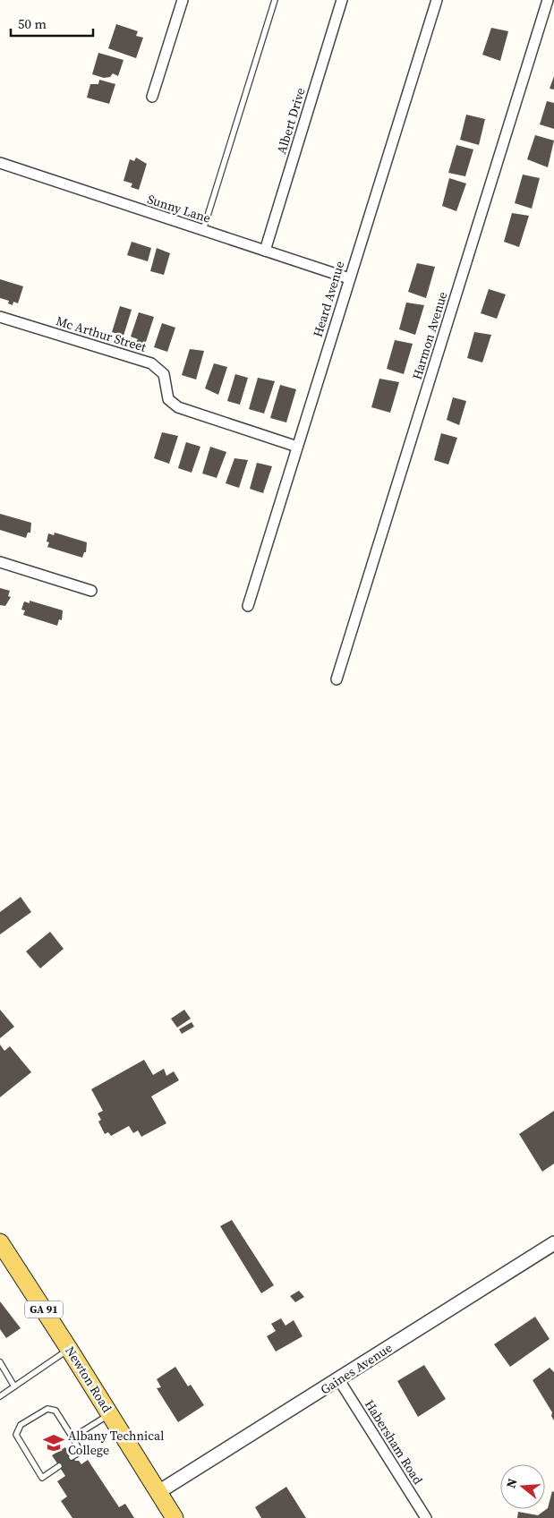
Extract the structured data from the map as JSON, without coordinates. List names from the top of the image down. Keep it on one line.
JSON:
{"streets":{"main road":["GA 91","Newton Road"],"street":["Albert Drive","Sunny Lane","Heard Avenue","Mc Arthur Street","Harmon Avenue","Gaines Avenue","Habersham Road"]},"crossings":[["Albert Drive","Sunny Lane"],["Sunny Lane","Heard Avenue"],["Heard Avenue","Mc Arthur Street"],["Gaines Avenue","Newton Road"],["Gaines Avenue","Habersham Road"]],"places":{"school or university":["Albany Technical College"]},"scale_bar":"50 m","north":"left"}
